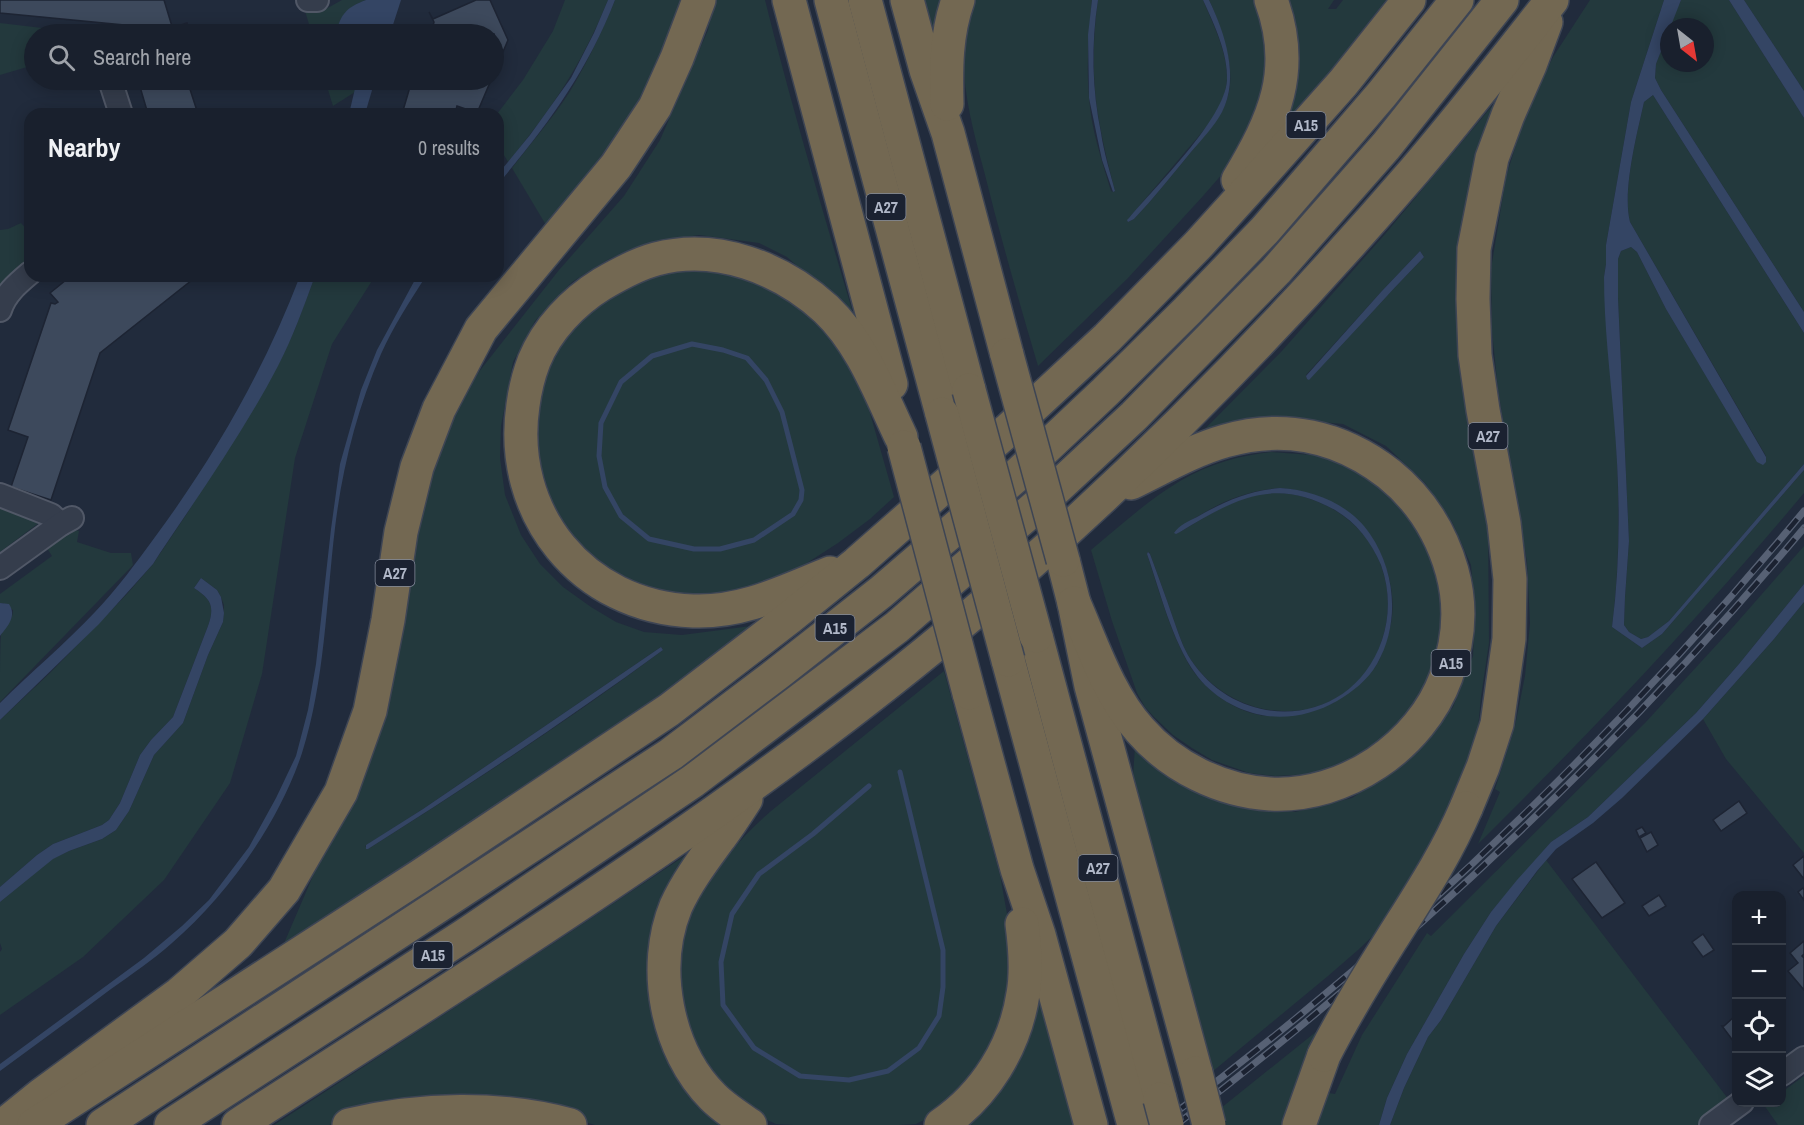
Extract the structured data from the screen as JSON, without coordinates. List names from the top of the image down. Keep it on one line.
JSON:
{"streets":{"highway":["A15","A27"]},"crossings":[["A15","A27"]],"north":"bottom right","page":{"search":"Search here","heading":["Nearby","0 results"],"map_buttons":["+","−"]}}
